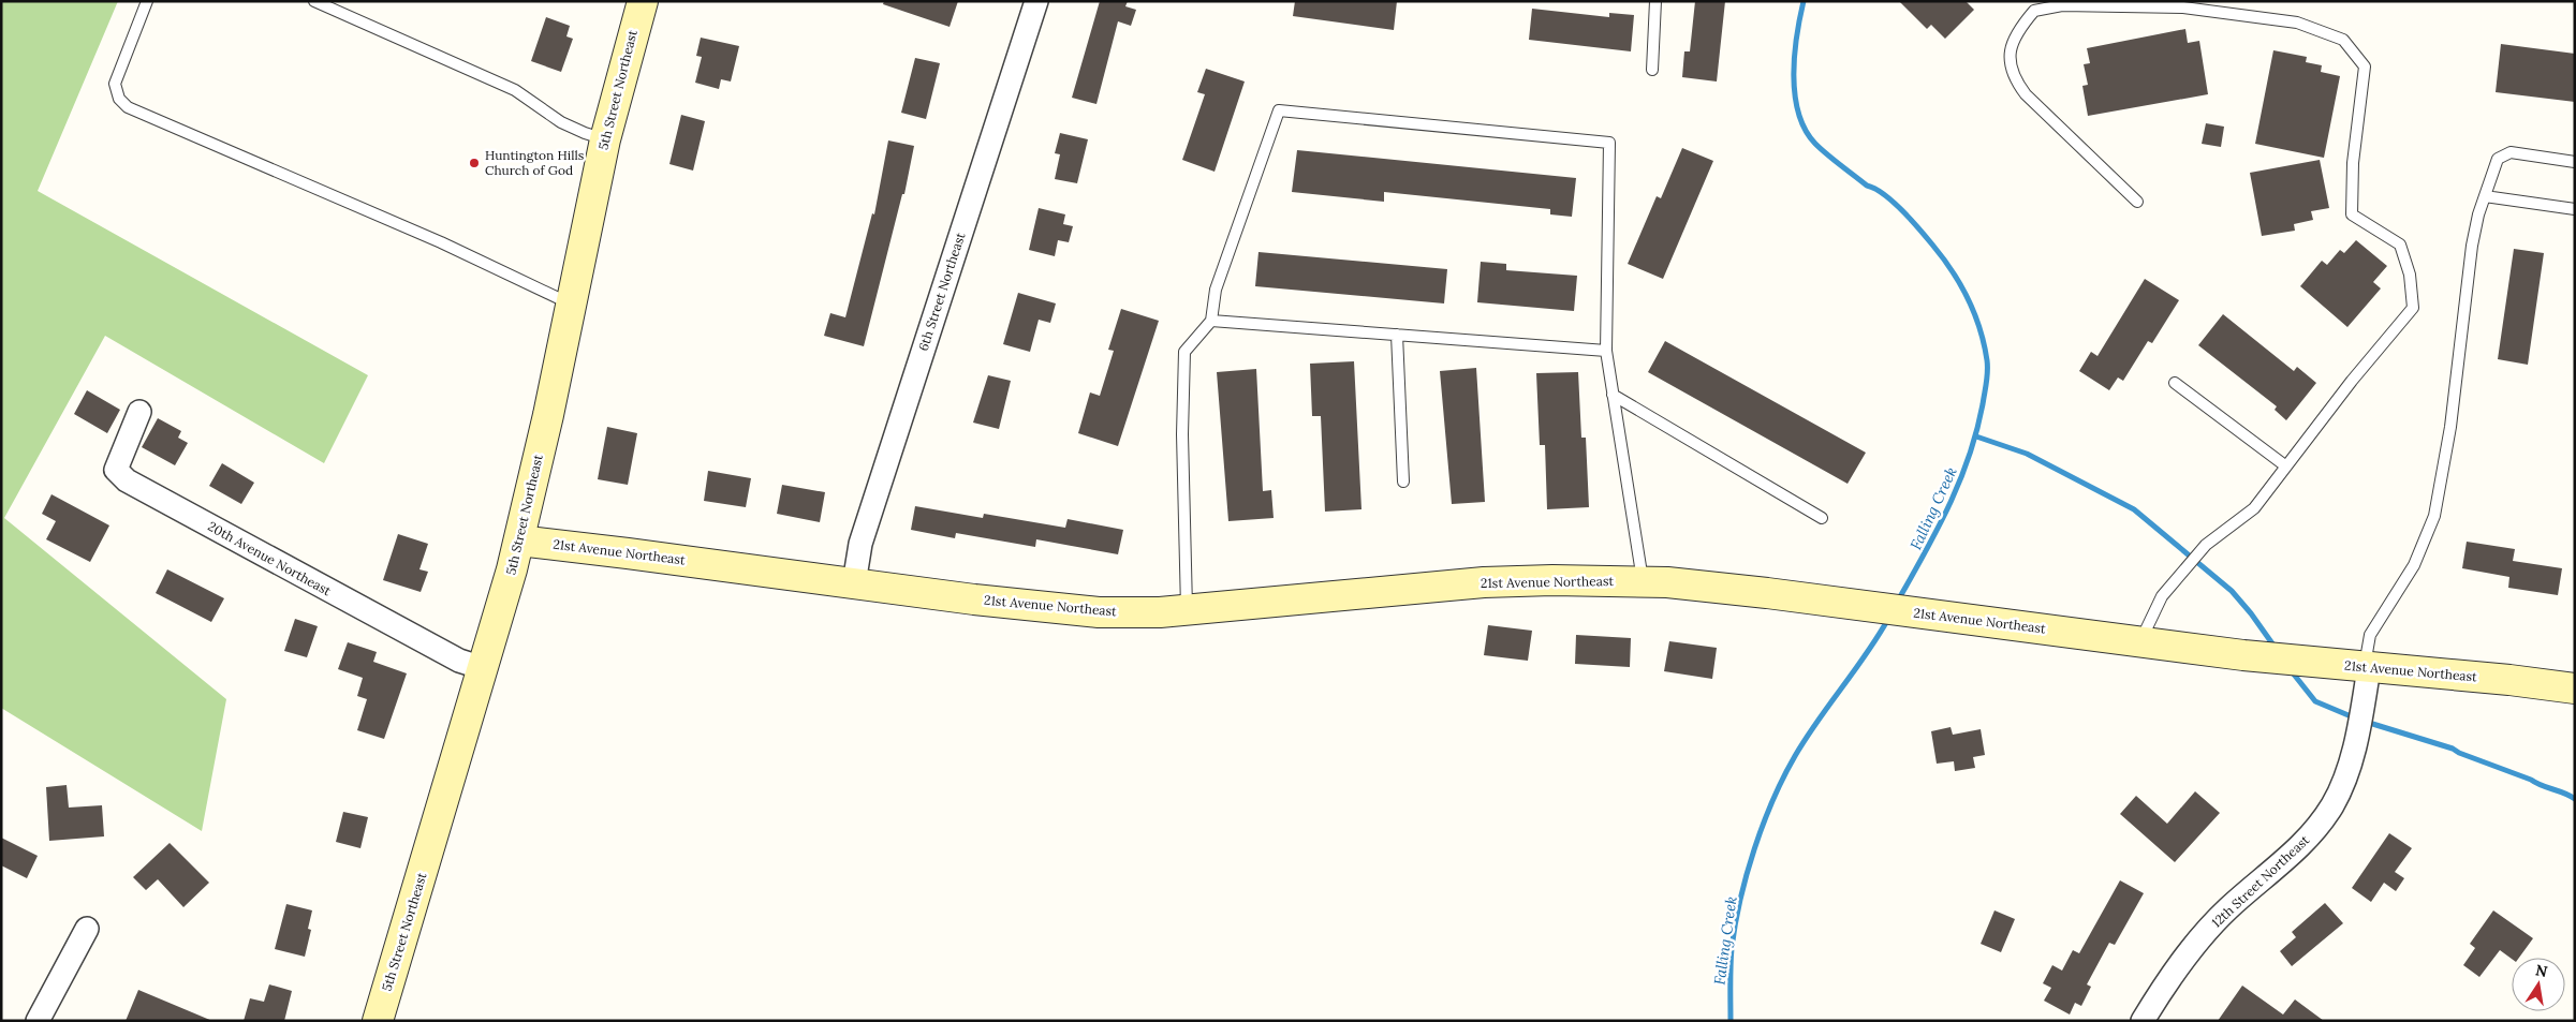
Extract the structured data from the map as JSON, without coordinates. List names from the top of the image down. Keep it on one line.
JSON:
{"streets":{"street":["5th Street Northeast","6th Street Northeast","21st Avenue Northeast","20th Avenue Northeast","12th Street Northeast"]},"crossings":[["5th Street Northeast","21st Avenue Northeast"],["5th Street Northeast","20th Avenue Northeast"],["6th Street Northeast","21st Avenue Northeast"],["21st Avenue Northeast","12th Street Northeast"]],"water":["Falling Creek"],"places":["Huntington Hills Church of God"],"north":"top"}
